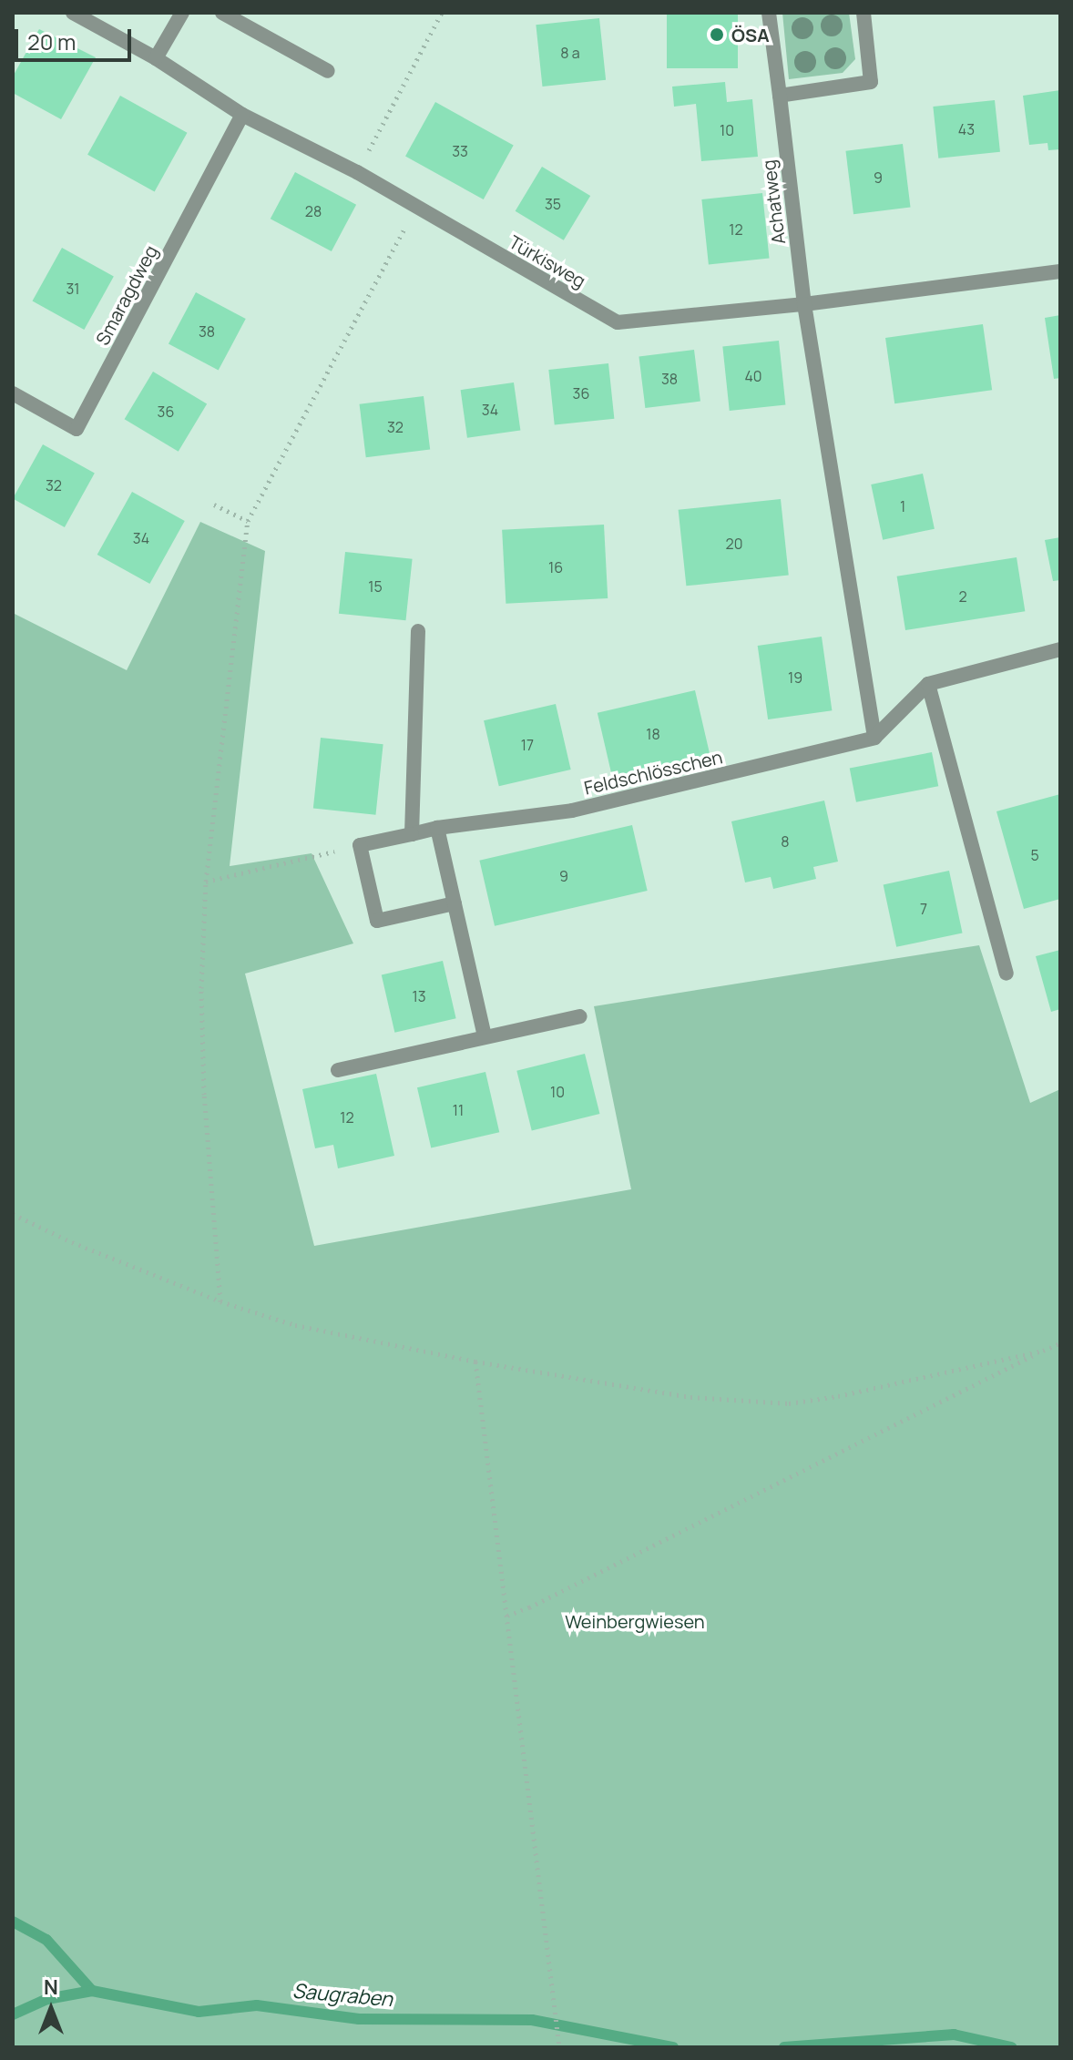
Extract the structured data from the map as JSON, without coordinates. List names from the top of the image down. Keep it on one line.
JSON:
{"streets":{"street":["Achatweg","Türkisweg","Smaragdweg","Feldschlösschen"]},"crossings":[["Achatweg","Türkisweg"],["Türkisweg","Smaragdweg"]],"water":["Saugraben"],"parks":["Weinbergwiesen"],"places":["ÖSA"],"house_numbers":["8 a","43","10","33","9","35","28","12","31","38","40","38","36","34","36","32","32","1","34","20","16","15","2","19","18","17","8","5","9","7","13","10","11","12"],"scale_bar":"20 m","north":"top"}
